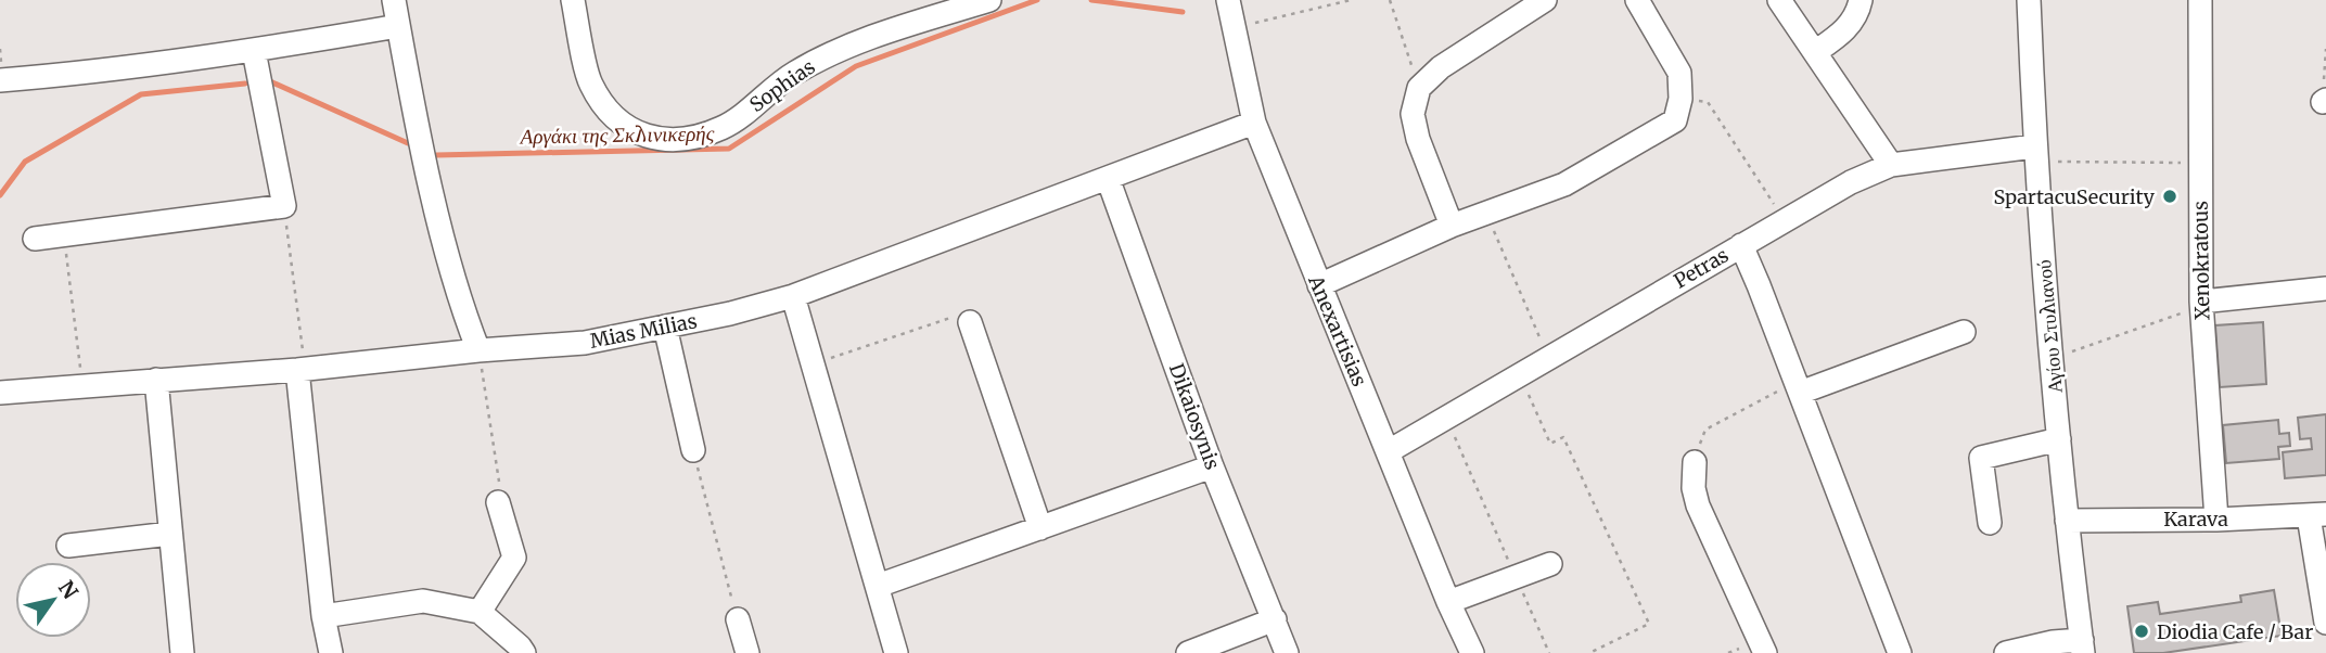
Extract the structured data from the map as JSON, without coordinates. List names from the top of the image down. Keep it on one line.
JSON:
{"streets":{"street":["Sophias","Xenokratous","Petras","Αγίου Στυλιανού","Mias Milias","Anexartisias","Dikaiosynis","Karava"]},"crossings":[["Xenokratous","Karava"],["Petras","Αγίου Στυλιανού"],["Petras","Anexartisias"],["Αγίου Στυλιανού","Karava"],["Mias Milias","Anexartisias"],["Mias Milias","Dikaiosynis"]],"water":["Αργάκι της Σκλινικερής"],"places":["SpartacuSecurity","Diodia Cafe / Bar"],"north":"top right"}
